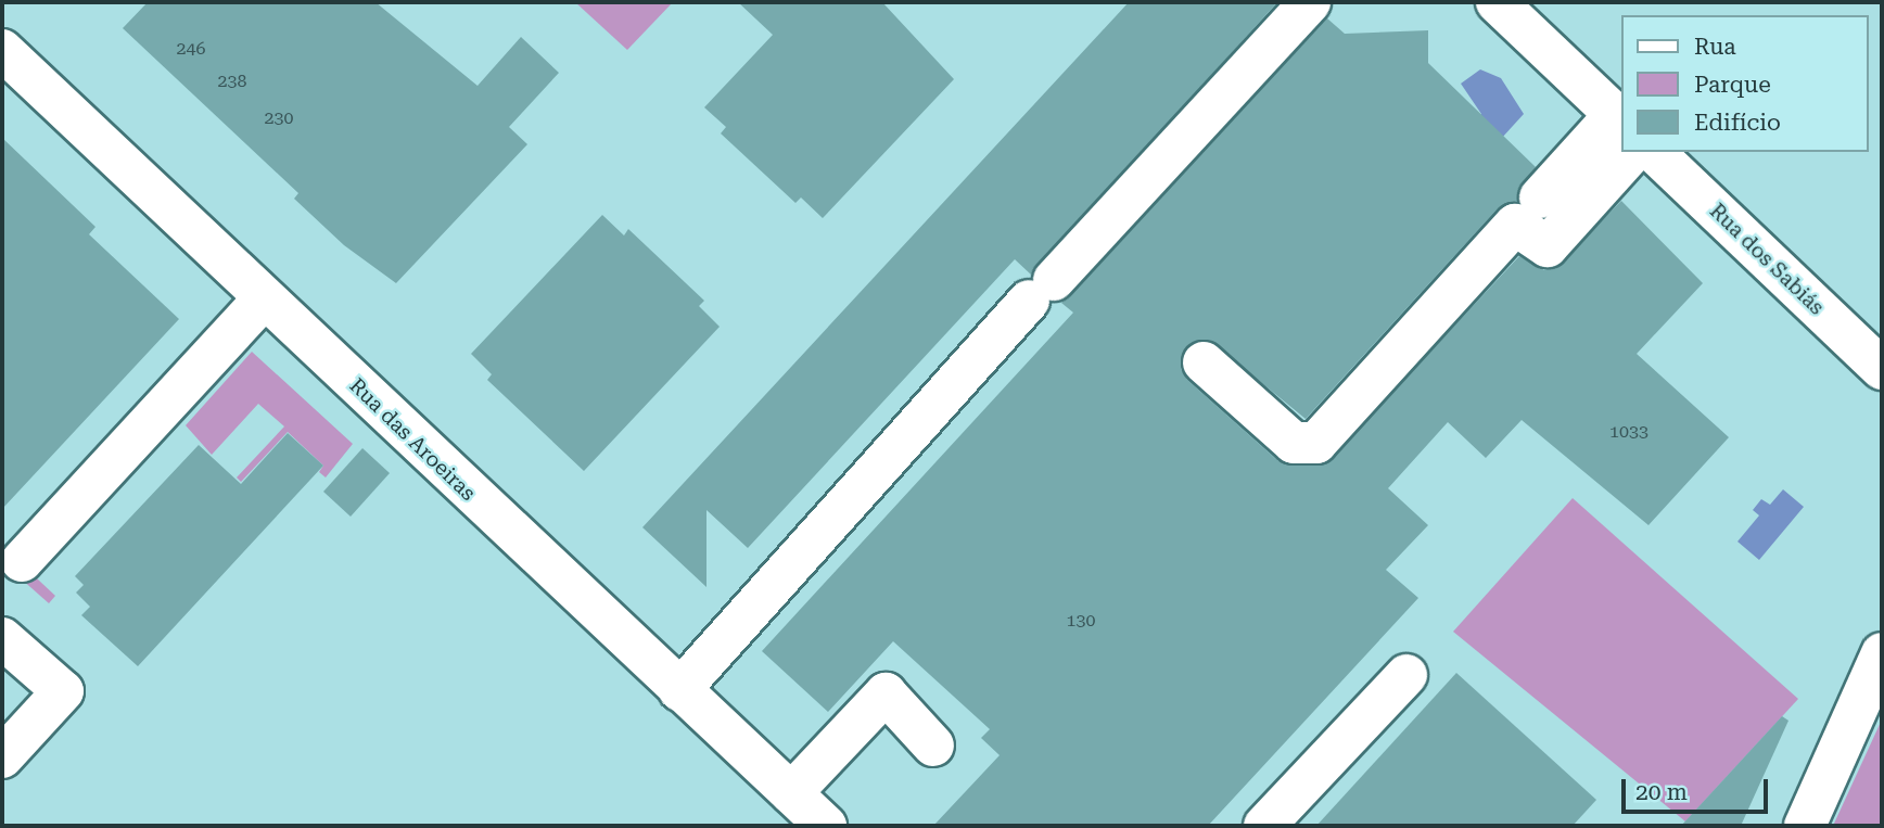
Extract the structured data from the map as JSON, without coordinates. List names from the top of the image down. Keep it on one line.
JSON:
{"streets":{"street":["Rua dos Sabiás","Rua das Aroeiras"]},"house_numbers":["246","238","230","1033","130"],"legend":["Rua","Parque","Edifício"],"scale_bar":"20 m"}
